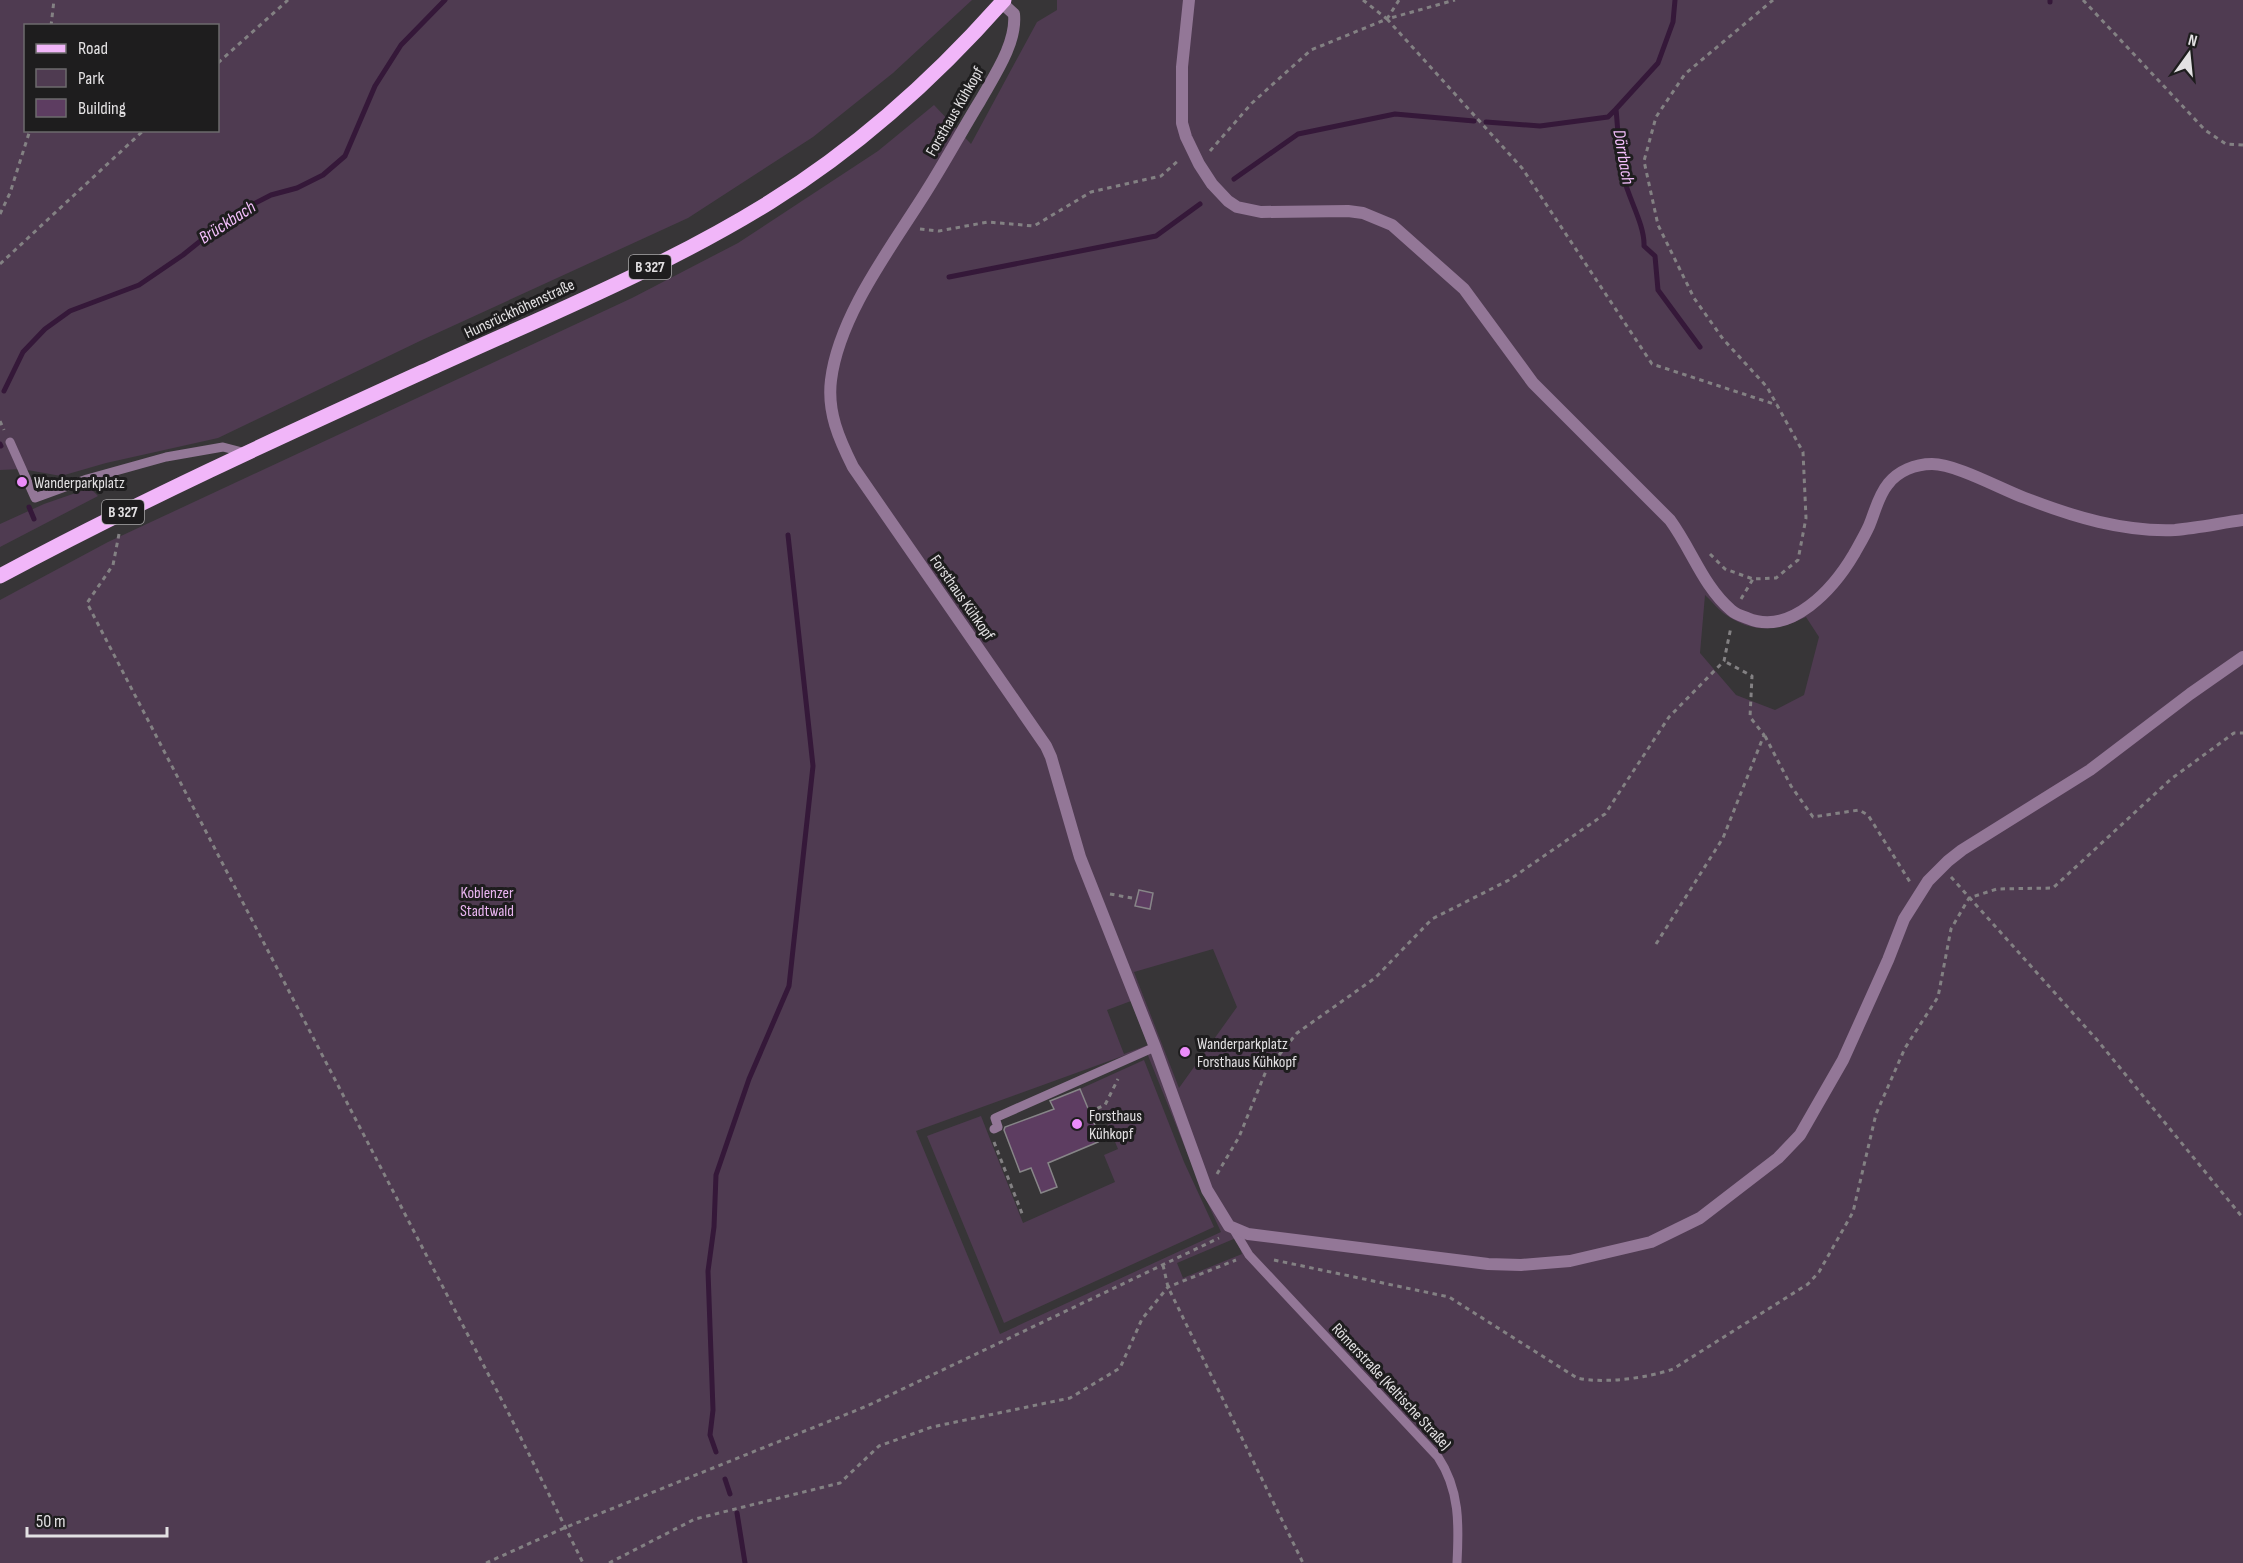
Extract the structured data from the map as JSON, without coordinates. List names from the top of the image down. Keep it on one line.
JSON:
{"streets":{"main road":["B 327","Hunsrückhöhenstraße"],"street":["Forsthaus Kühkopf"],"lane":["Römerstraße (Keltische Straße)"]},"crossings":[["Forsthaus Kühkopf","Hunsrückhöhenstraße"],["Forsthaus Kühkopf","Römerstraße (Keltische Straße)"]],"water":["Dörrbach","Brückbach"],"parks":["Koblenzer Stadtwald"],"places":["Wanderparkplatz","Wanderparkplatz Forsthaus Kühkopf","Forsthaus Kühkopf"],"legend":["Road","Park","Building"],"scale_bar":"50 m","north":"top"}
